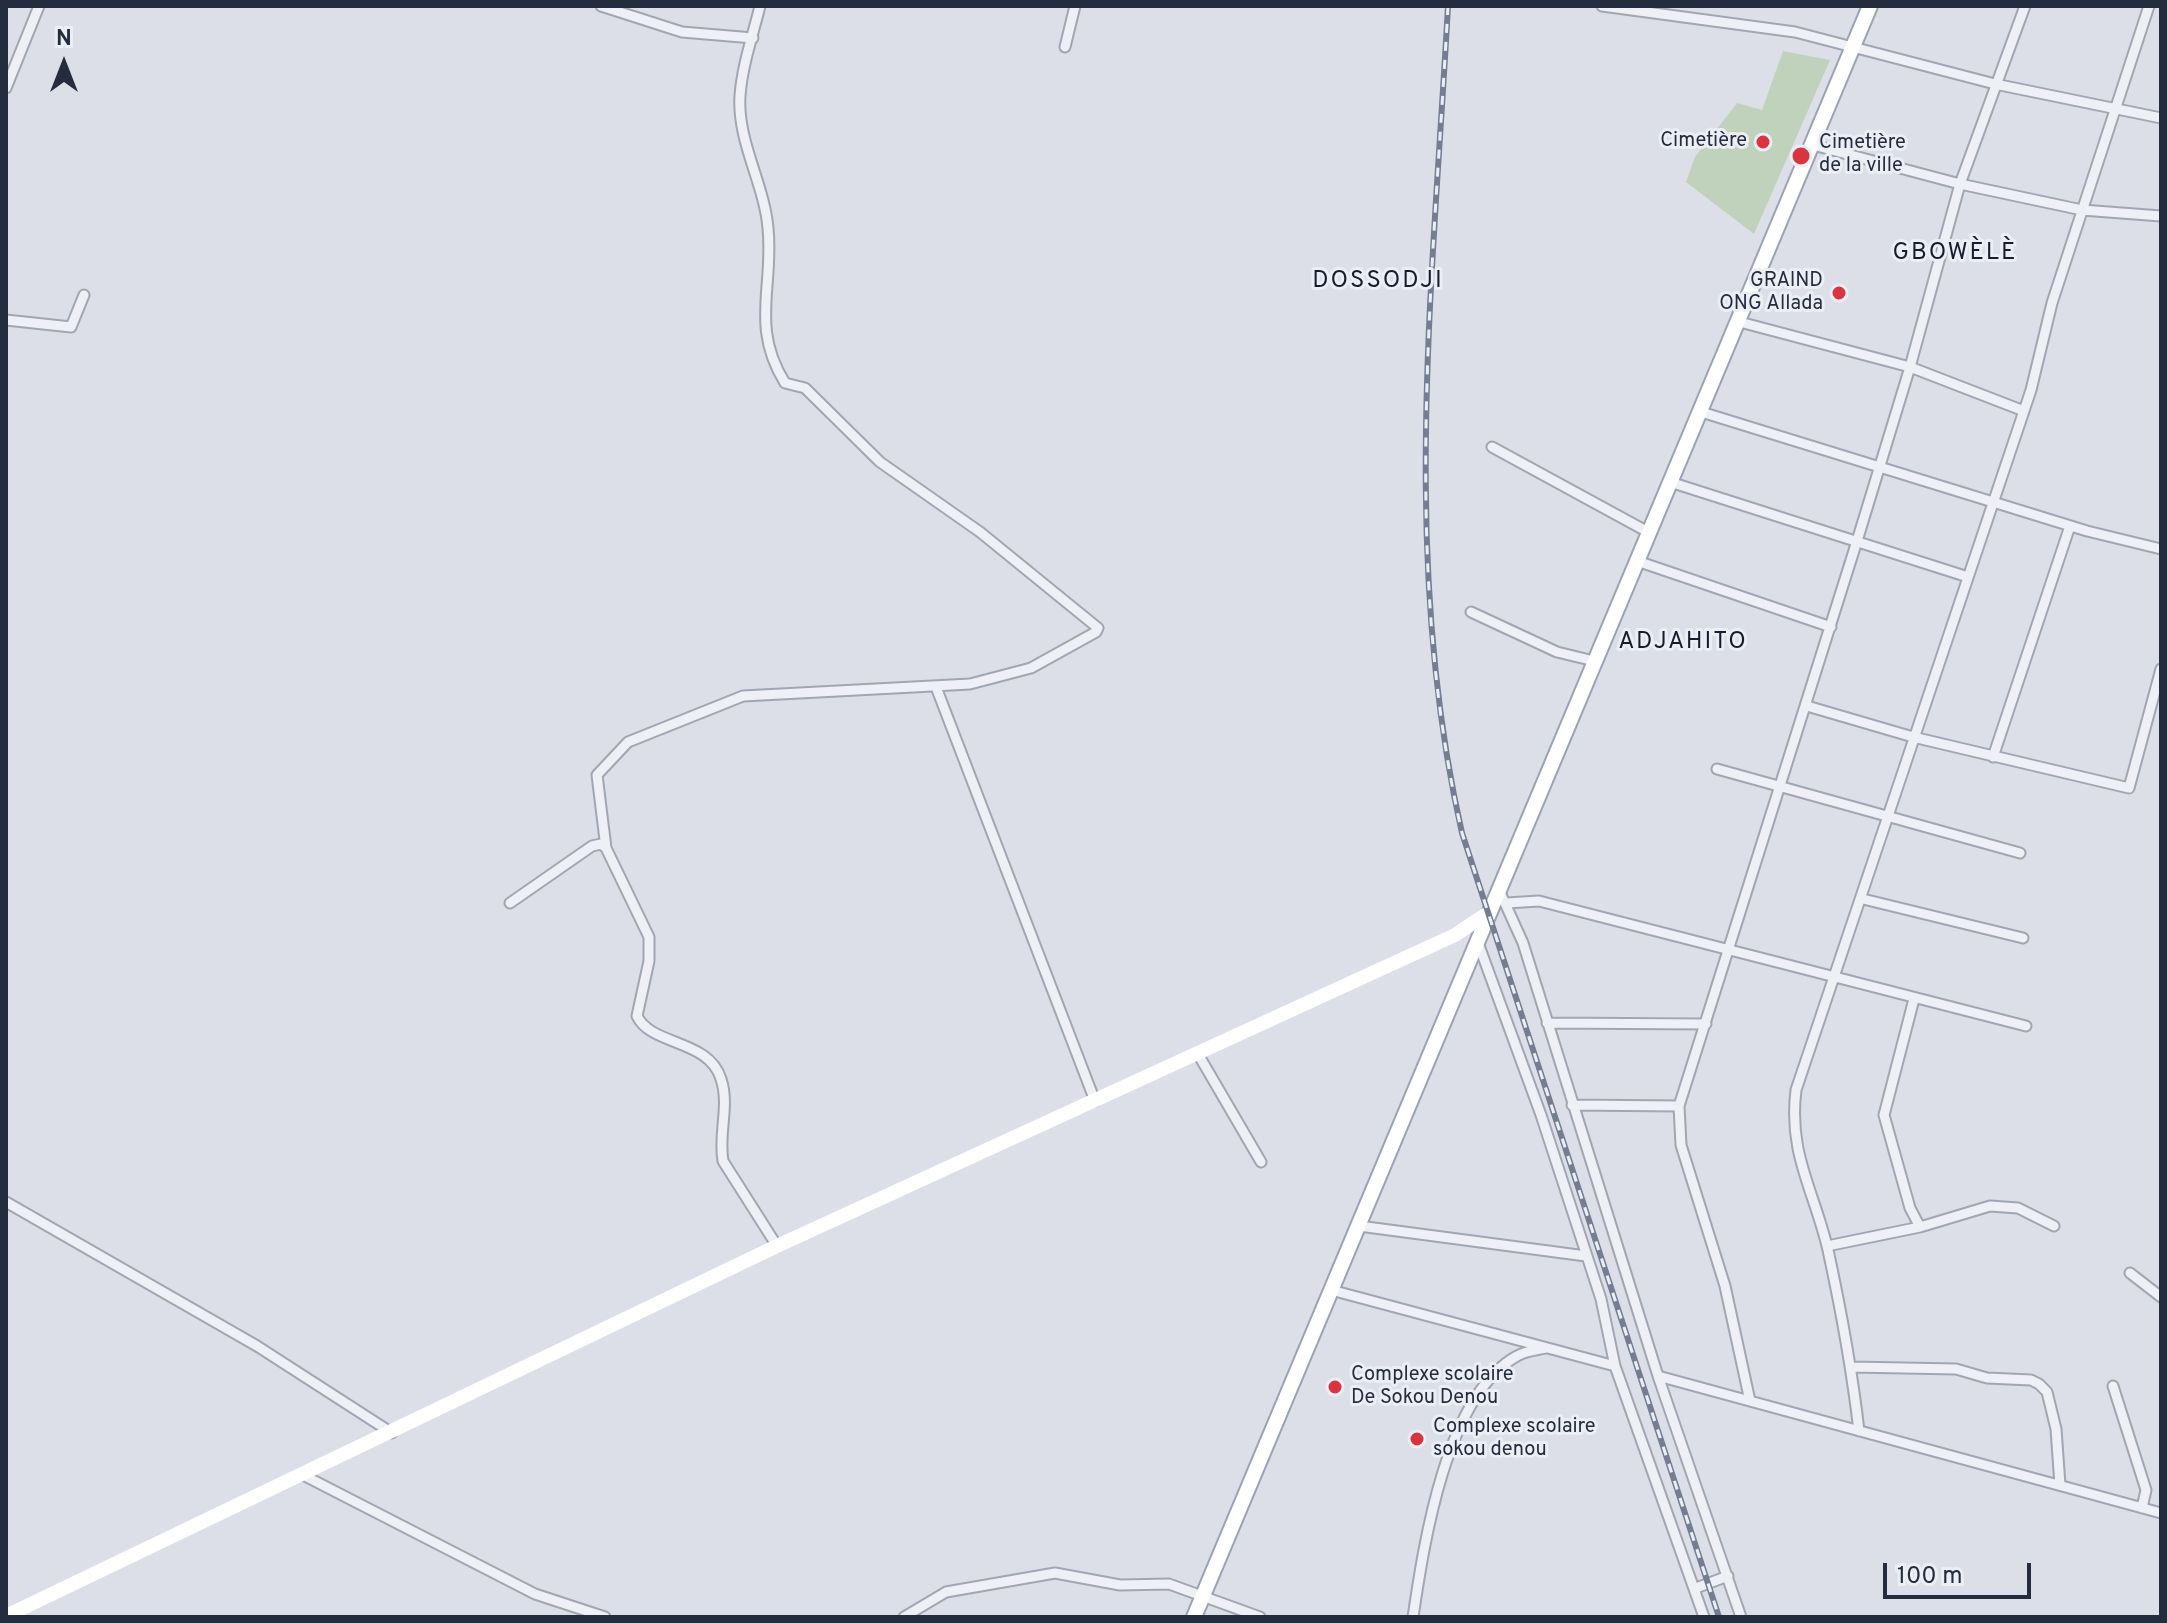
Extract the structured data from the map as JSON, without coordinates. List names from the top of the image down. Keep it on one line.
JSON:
{"districts":["GBOWÈLÈ","DOSSODJI","ADJAHITO"],"places":["Cimetière","Cimetière de la ville","GRAIND ONG Allada","Complexe scolaire De Sokou Denou","Complexe scolaire sokou denou"],"scale_bar":"100 m","north":"top"}
